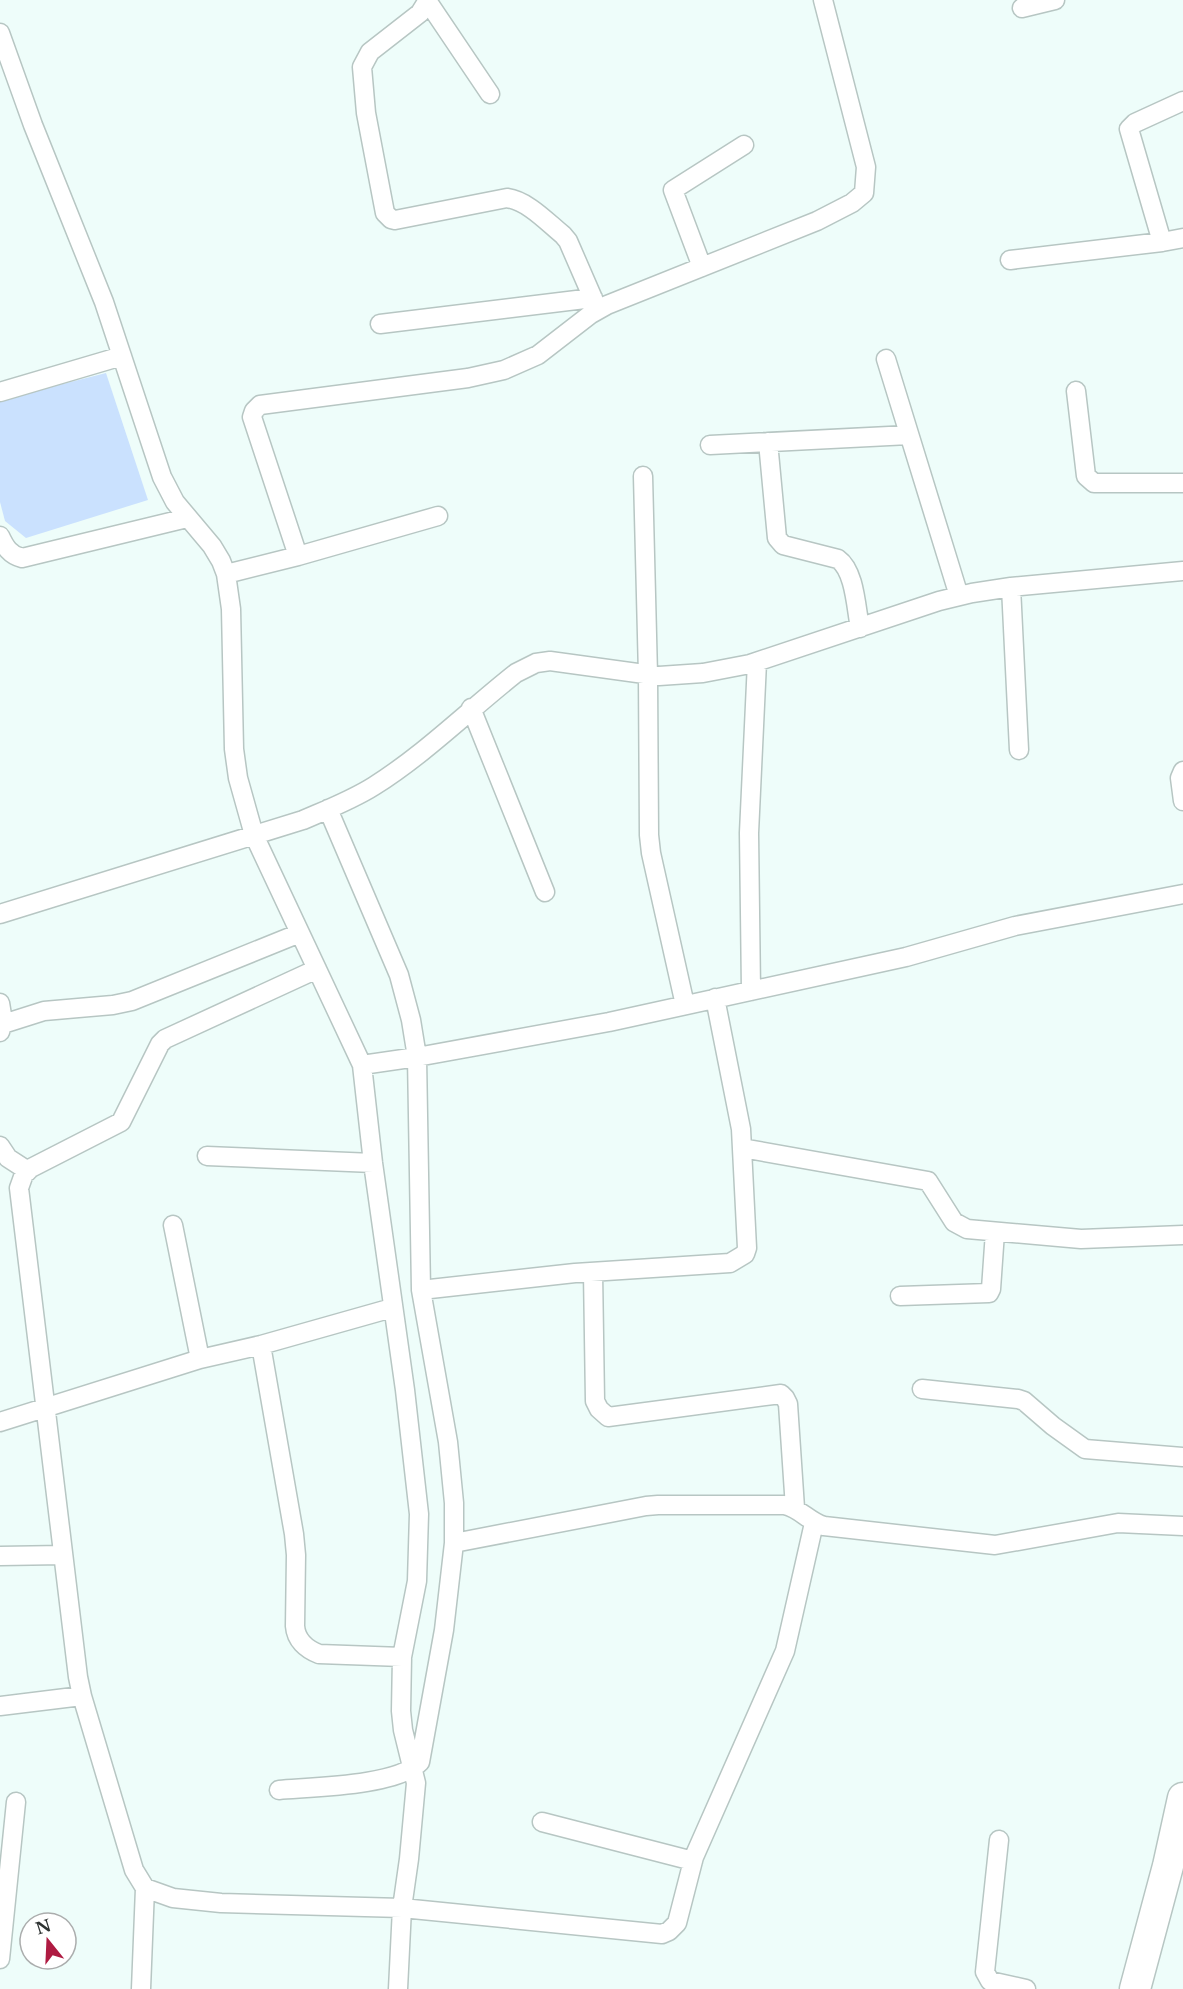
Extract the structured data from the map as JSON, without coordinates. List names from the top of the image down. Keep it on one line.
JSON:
{"north":"top"}
